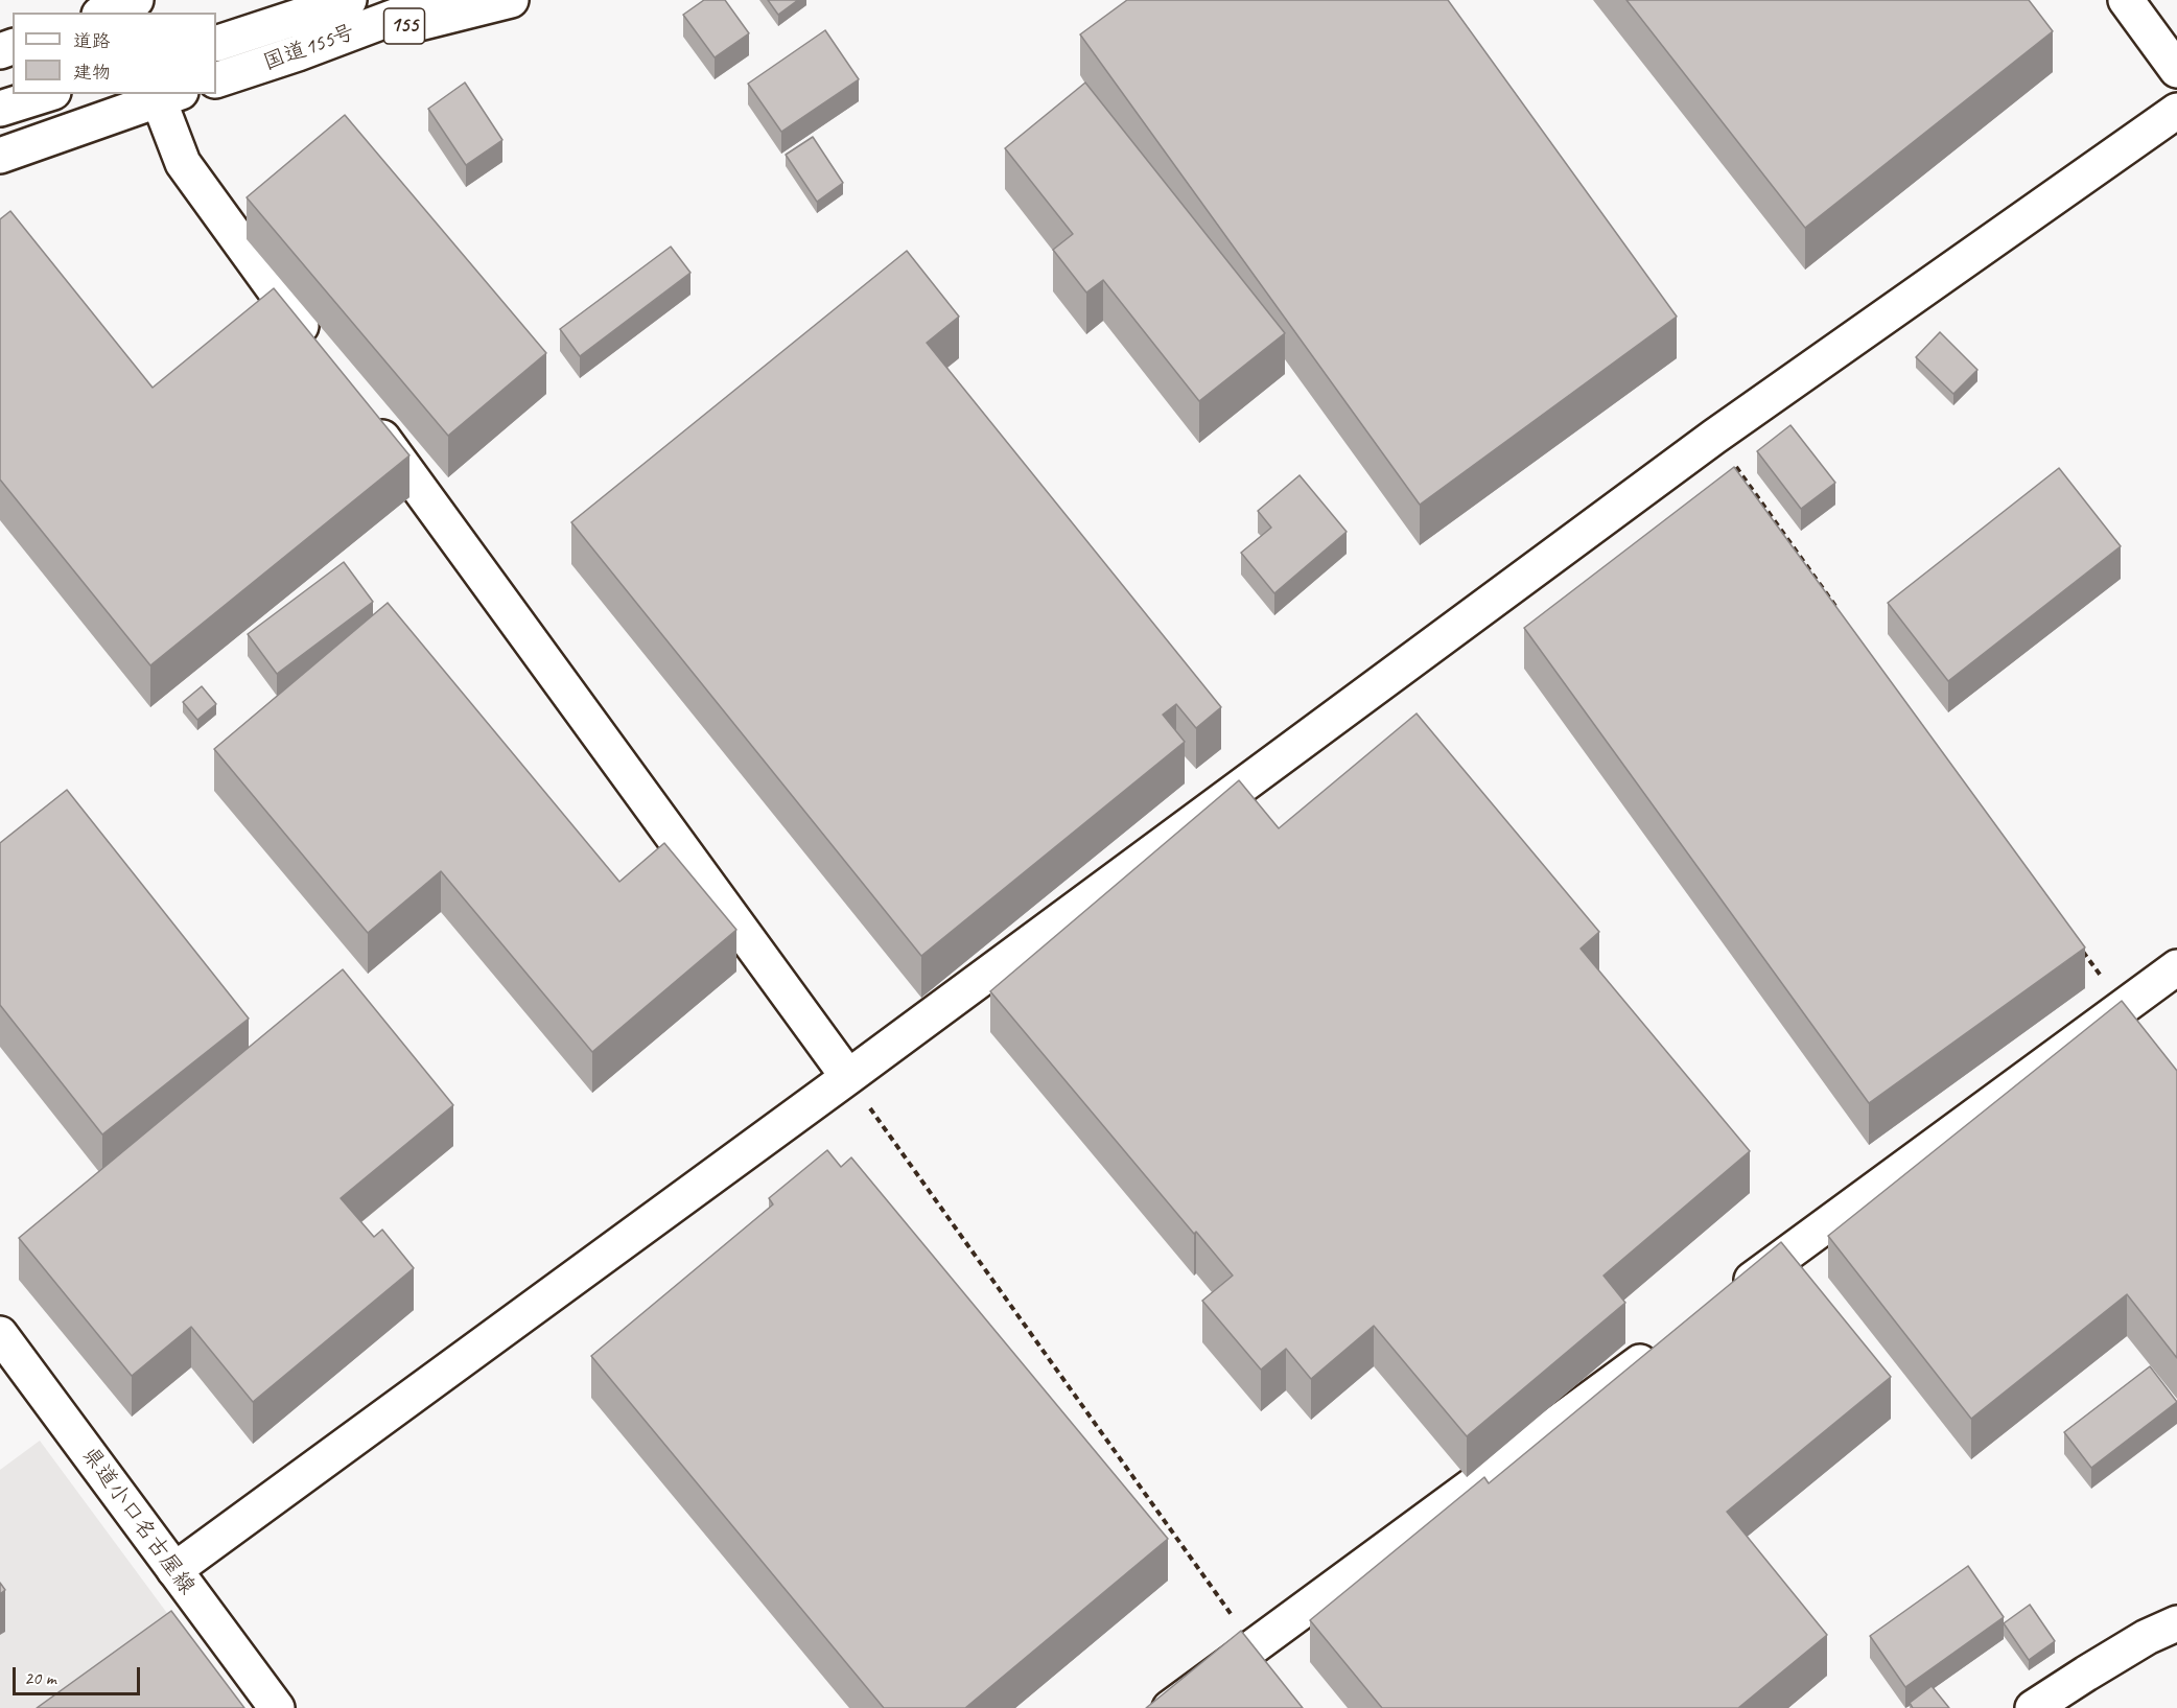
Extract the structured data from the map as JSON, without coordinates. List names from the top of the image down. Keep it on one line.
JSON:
{"streets":{"main road":["155","国道155号","県道小口名古屋線"]},"crossings":[["155","国道155号"]],"legend":["道路","建物"],"scale_bar":"20 m"}
